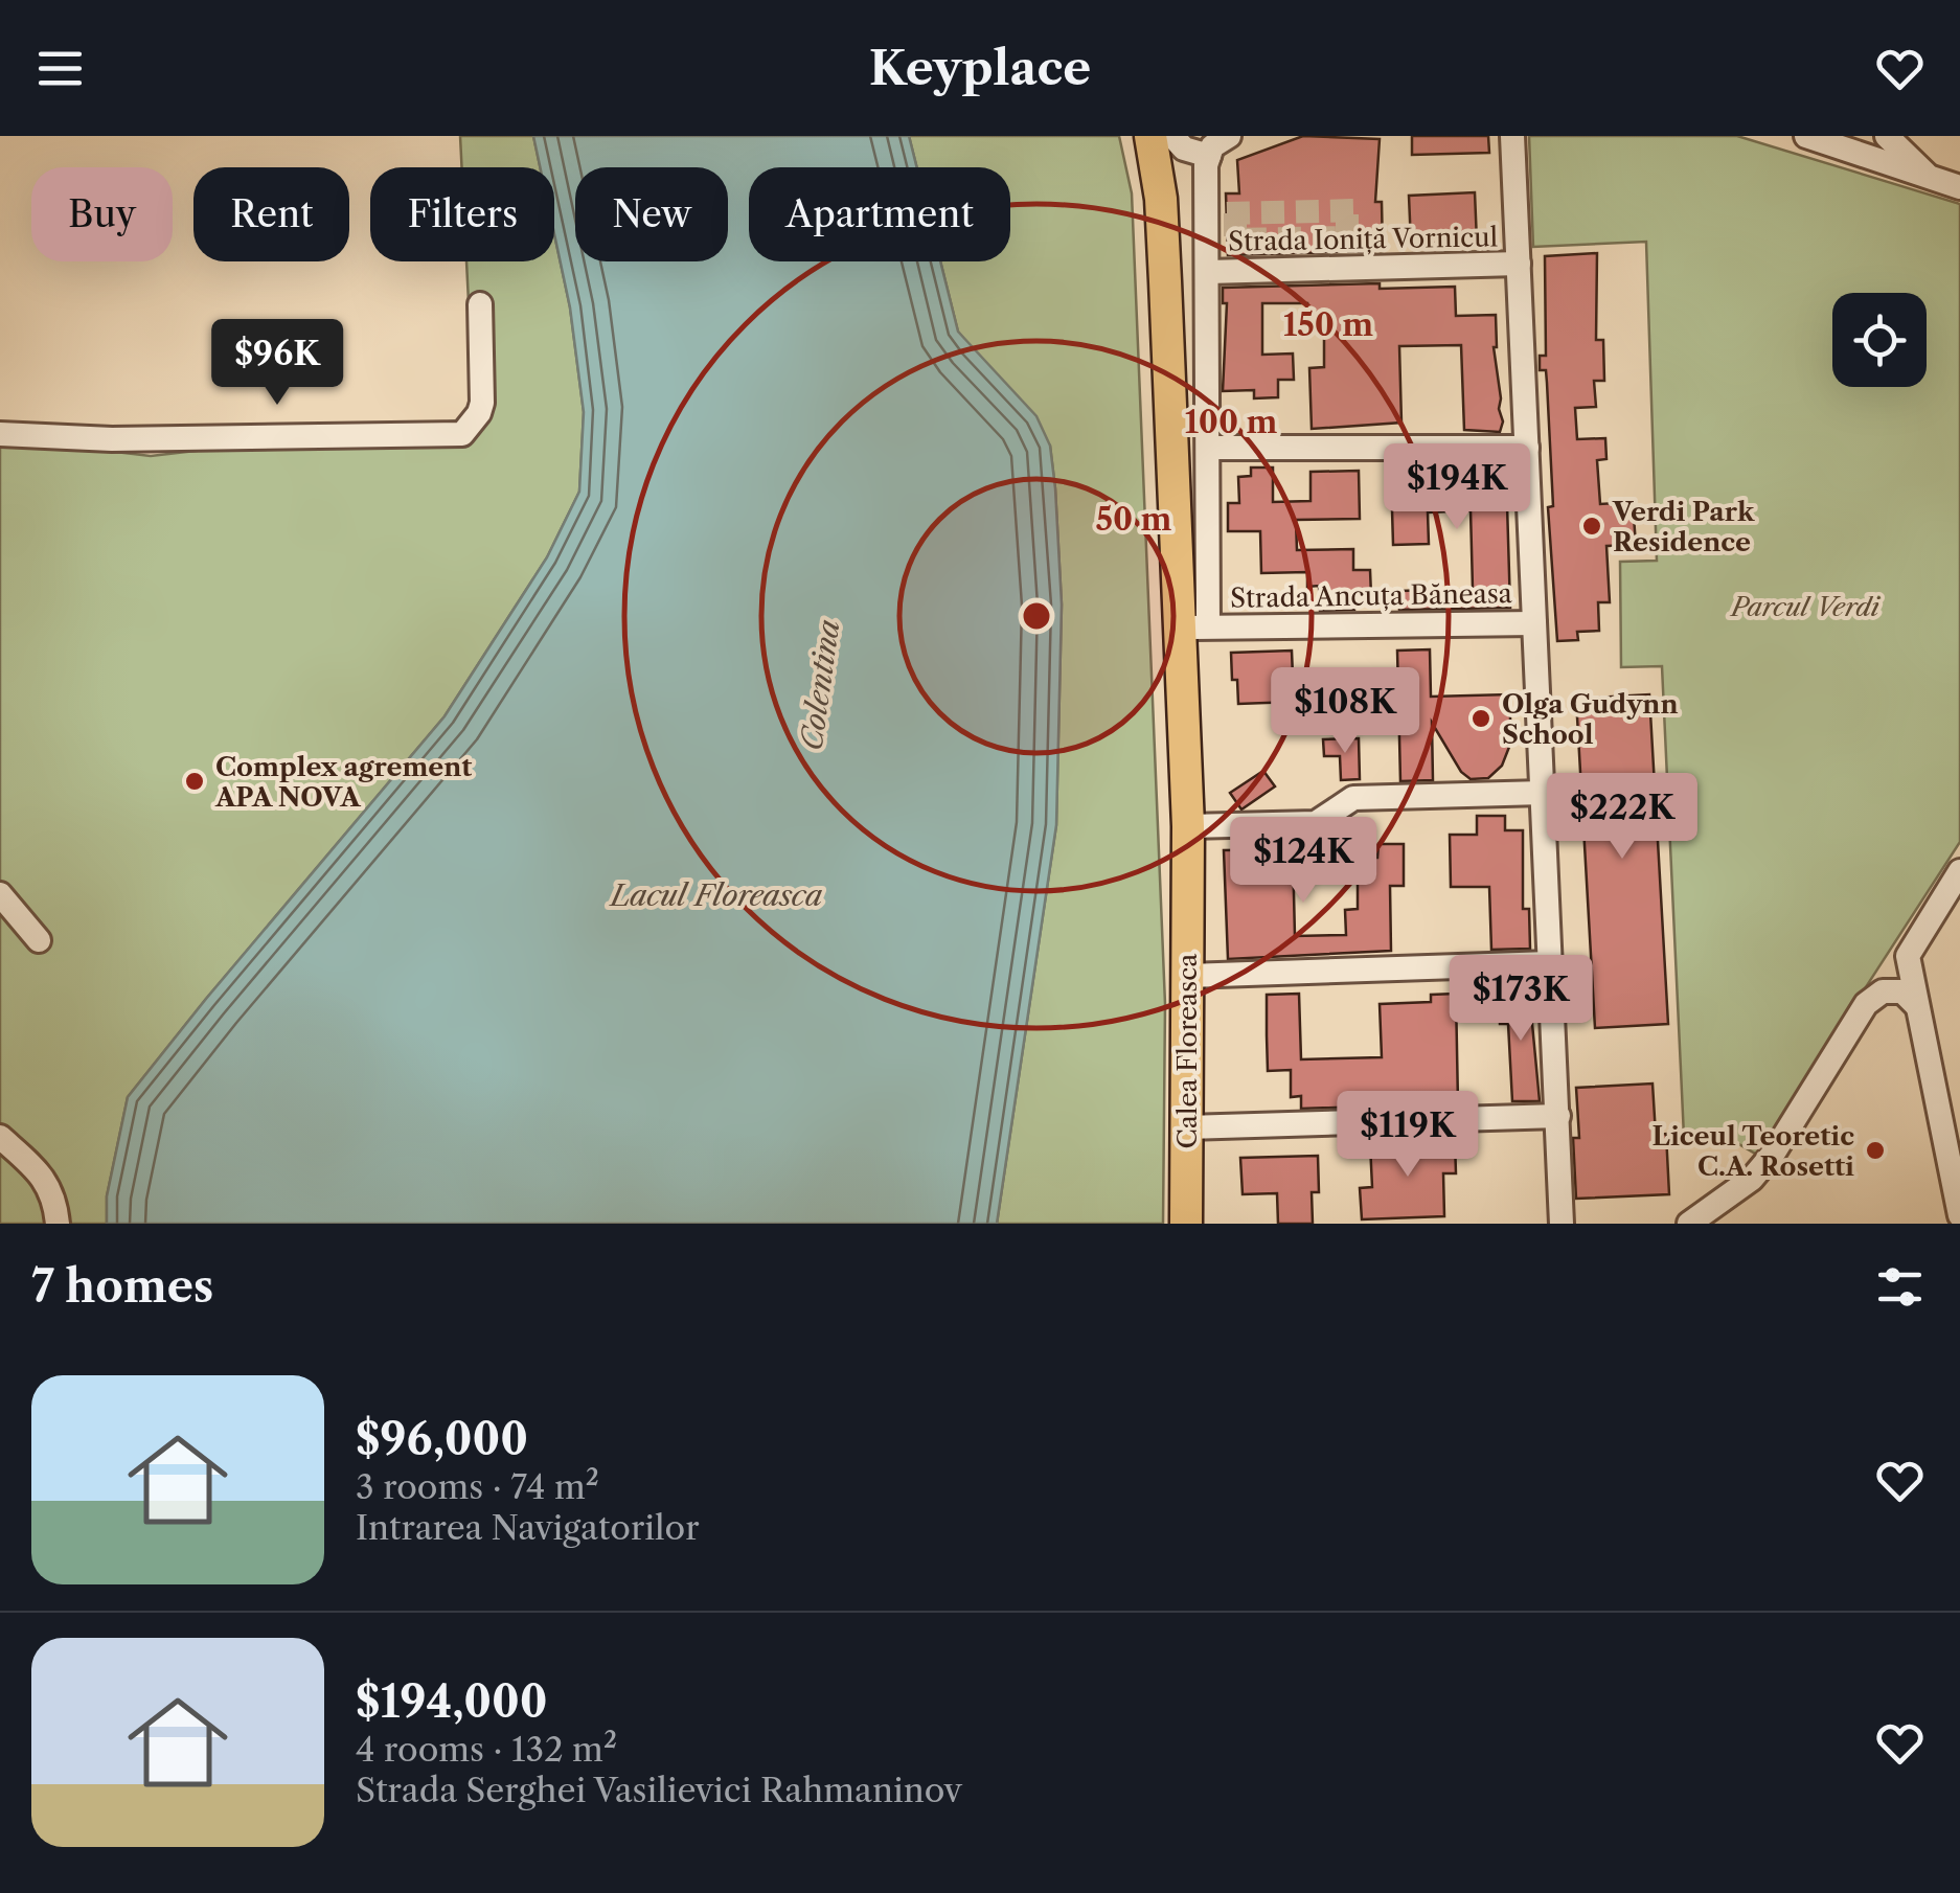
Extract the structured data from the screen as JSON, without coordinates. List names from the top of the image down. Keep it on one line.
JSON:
{"streets":{"main road":["Calea Floreasca"],"street":["Strada Ioniță Vornicul","Strada Ancuța Băneasa"]},"crossings":[["Strada Ioniță Vornicul","Calea Floreasca"],["Strada Ancuța Băneasa","Calea Floreasca"]],"water":["Colentina","Lacul Floreasca"],"parks":["Parcul Verdi"],"places":["Verdi Park Residence","Olga Gudynn School","Complex agrement APA NOVA","Liceul Teoretic C.A. Rosetti"],"page":{"header":"Keyplace","chip":["Buy","Rent","Filters","New","Apartment"],"price":["$96K","$194K","$108K","$222K","$124K","$173K","$119K"],"heading":"7 homes","list":[{"name":"$96,000","note":"3 rooms · 74 m² · Intrarea Navigatorilor"},{"name":"$194,000","note":"4 rooms · 132 m² · Strada Serghei Vasilievici Rahmaninov"}]},"rings":["150 m","100 m","50 m"]}
